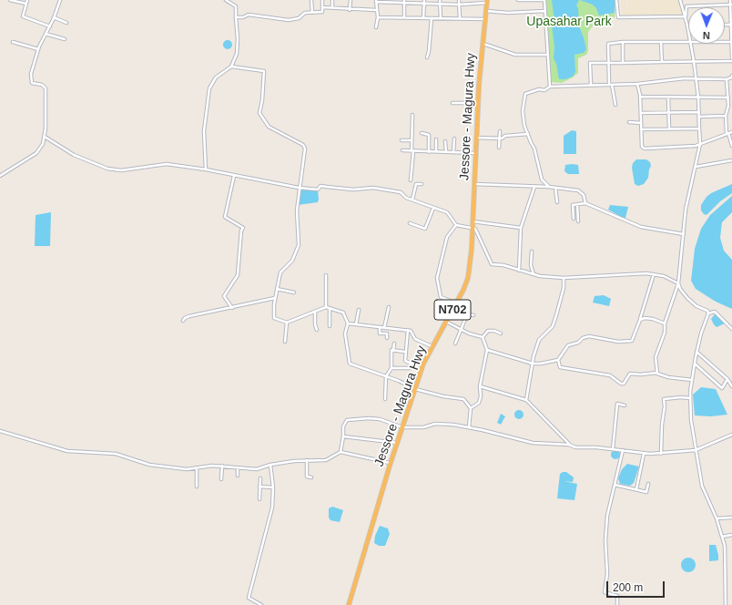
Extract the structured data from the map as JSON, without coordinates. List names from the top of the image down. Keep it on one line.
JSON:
{"streets":{"highway":["Jessore - Magura Hwy","N702"]},"parks":["Upasahar Park"],"scale_bar":"200 m","north":"bottom"}
